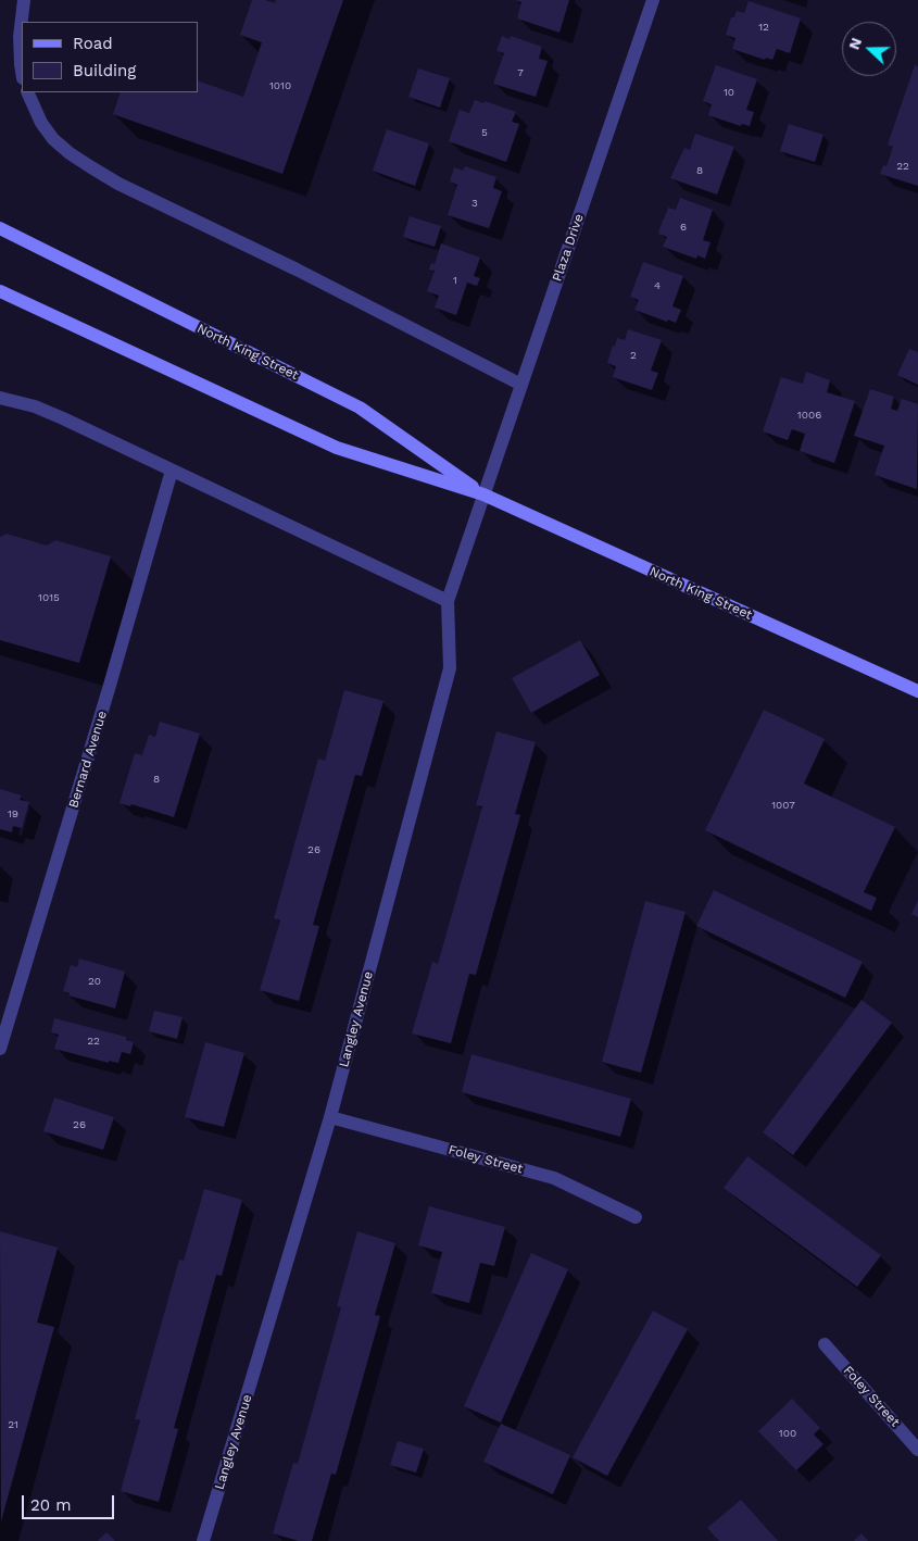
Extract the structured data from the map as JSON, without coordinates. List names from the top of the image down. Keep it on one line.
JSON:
{"streets":{"main road":["North King Street"],"street":["Plaza Drive","Bernard Avenue","Langley Avenue","Foley Street"]},"crossings":[["Plaza Drive","North King Street"],["Plaza Drive","Langley Avenue"],["North King Street","Langley Avenue"],["Langley Avenue","Foley Street"]],"house_numbers":["12","7","1010","10","5","22","8","3","6","1","4","2","1006","1015","8","1007","19","26","20","22","26","21","100"],"legend":["Road","Building"],"scale_bar":"20 m","north":"left"}
